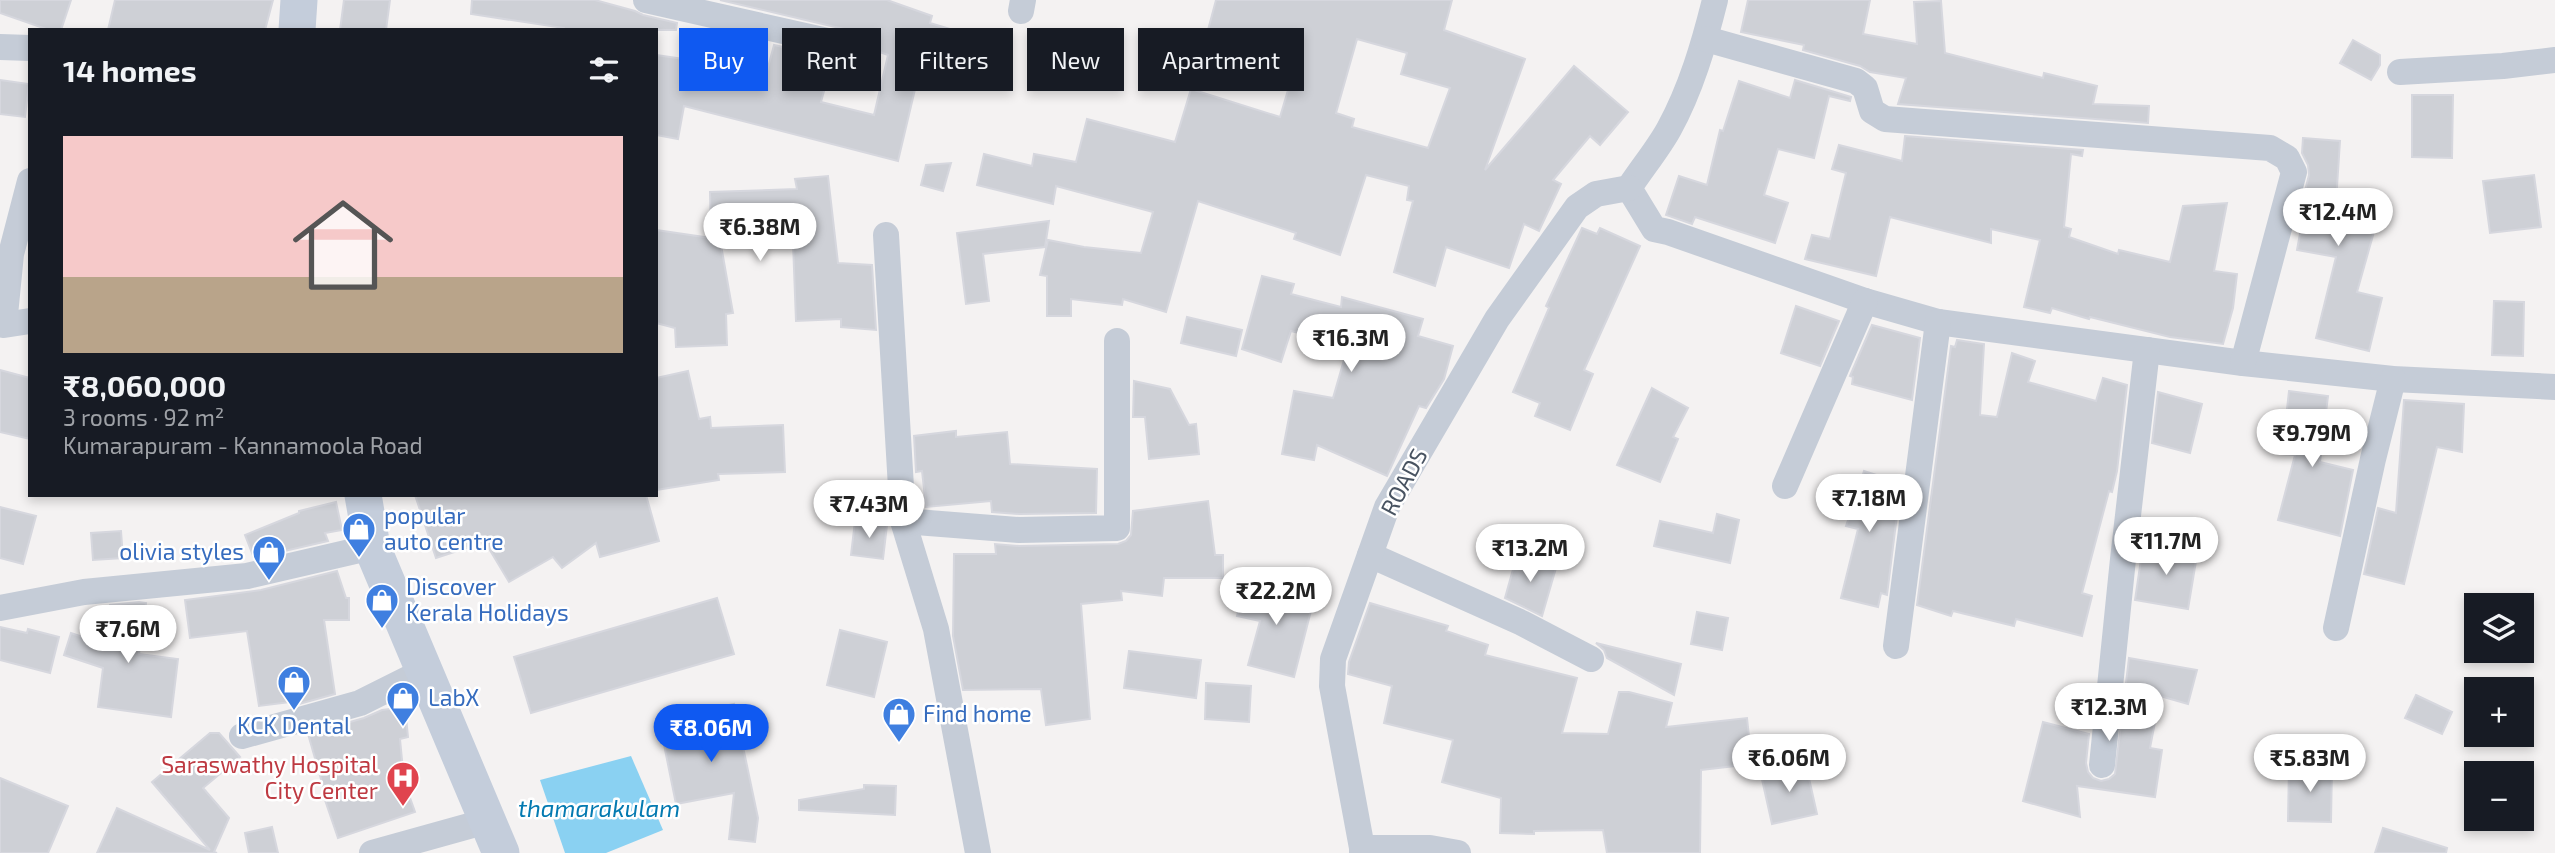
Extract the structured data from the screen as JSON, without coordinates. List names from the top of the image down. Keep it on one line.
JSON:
{"streets":{"street":["ROADS"]},"water":["thamarakulam"],"places":{"shop":["popular auto centre","olivia styles","Discover Kerala Holidays","KCK Dental","LabX","Find home"],"hospital":["Saraswathy Hospital City Center"]},"page":{"chip":["Buy","Rent","Filters","New","Apartment"],"heading":"14 homes","list":[{"name":"₹8,060,000","note":"3 rooms · 92 m² · Kumarapuram - Kannamoola Road"}],"price":["₹12.4M","₹6.38M","₹16.3M","₹9.79M","₹7.18M","₹7.43M","₹11.7M","₹13.2M","₹22.2M","₹7.6M","₹12.3M","₹8.06M","₹6.06M","₹5.83M"],"map_buttons":["+","−"]}}
